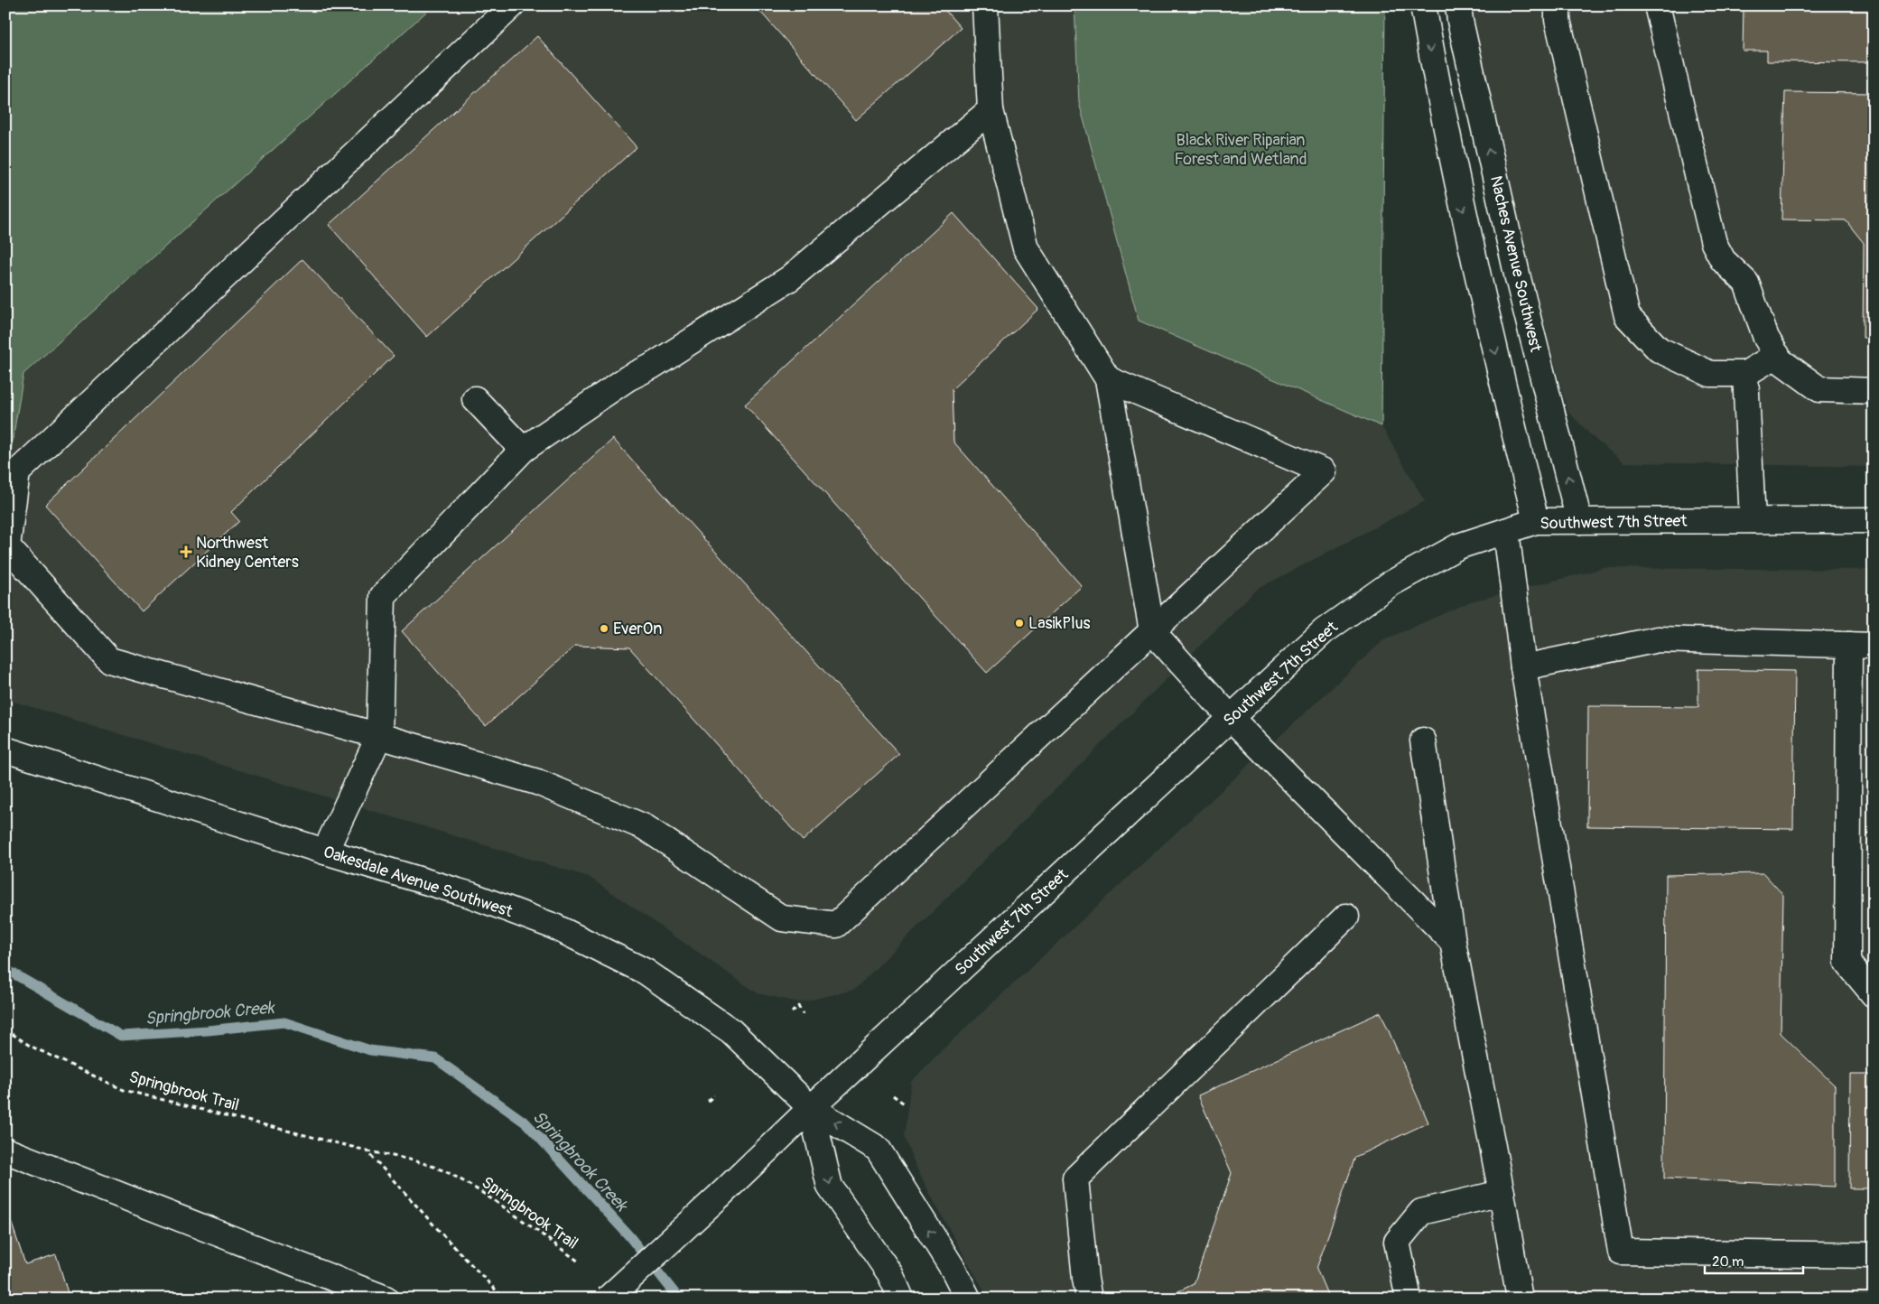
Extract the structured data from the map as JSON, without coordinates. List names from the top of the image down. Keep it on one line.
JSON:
{"streets":{"street":["Naches Avenue Southwest","Southwest 7th Street","Oakesdale Avenue Southwest"],"path":["Springbrook Trail"]},"crossings":[["Naches Avenue Southwest","Southwest 7th Street"],["Southwest 7th Street","Oakesdale Avenue Southwest"]],"water":["Springbrook Creek"],"parks":["Black River Riparian Forest and Wetland"],"places":{"health":["Northwest Kidney Centers"],"other":["LasikPlus","EverOn"]},"scale_bar":"20 m"}
